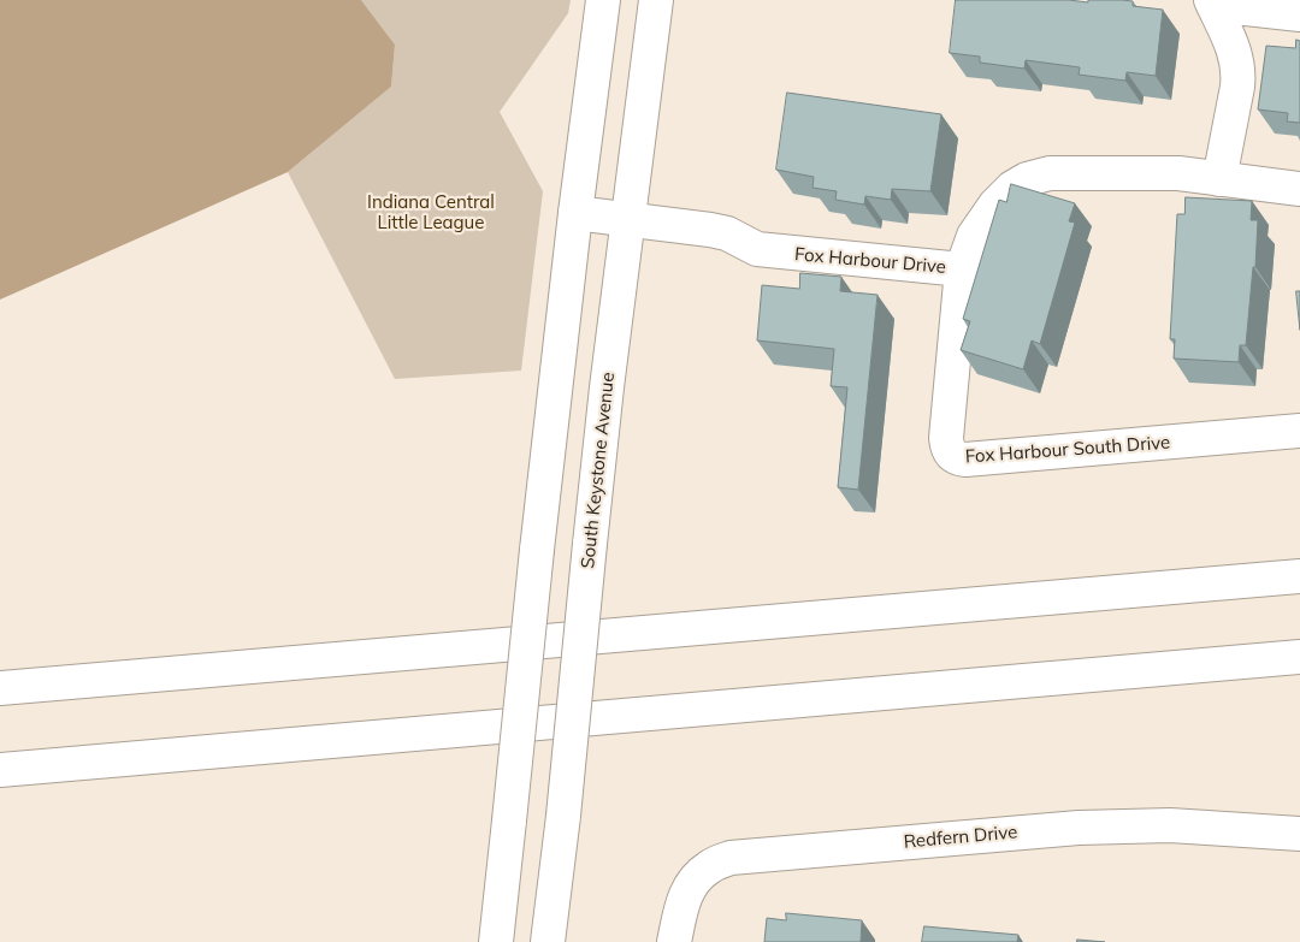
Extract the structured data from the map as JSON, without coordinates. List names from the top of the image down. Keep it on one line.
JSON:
{"streets":{"main road":["Fox Harbour Drive","Fox Harbour South Drive","South Keystone Avenue","Redfern Drive"]},"crossings":[["Fox Harbour Drive","Fox Harbour South Drive"],["Fox Harbour Drive","South Keystone Avenue"]],"parks":["Indiana Central Little League"]}
